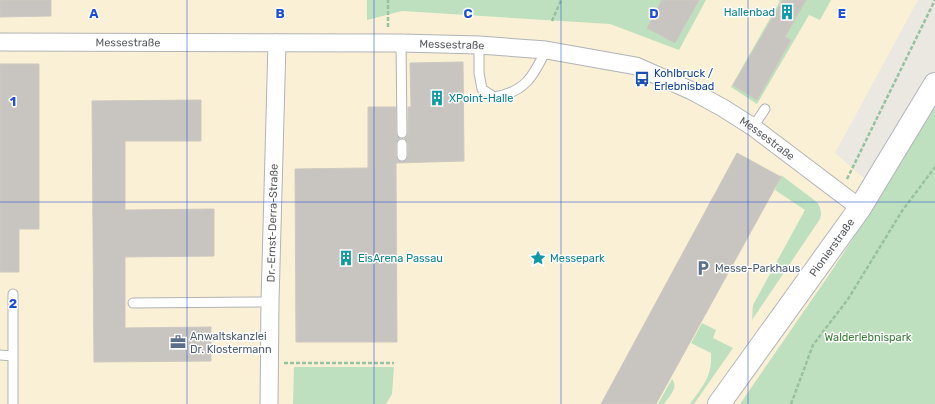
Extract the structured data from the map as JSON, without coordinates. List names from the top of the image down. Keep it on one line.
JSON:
{"streets":{"main road":["Pionierstraße"],"street":["Messestraße","Dr.-Ernst-Derra-Straße"]},"crossings":[["Messestraße","Dr.-Ernst-Derra-Straße"],["Messestraße","Pionierstraße"]],"parks":["Walderlebnispark"],"places":{"building":["Hallenbad","XPoint-Halle","EisArena Passau"],"bus stop":["Kohlbruck / Erlebnisbad"],"place":["Messepark"],"parking":["Messe-Parkhaus"],"office":["Anwaltskanzlei Dr. Klostermann"]},"grid":{"columns":["A","B","C","D","E"],"rows":["1","2"]}}
